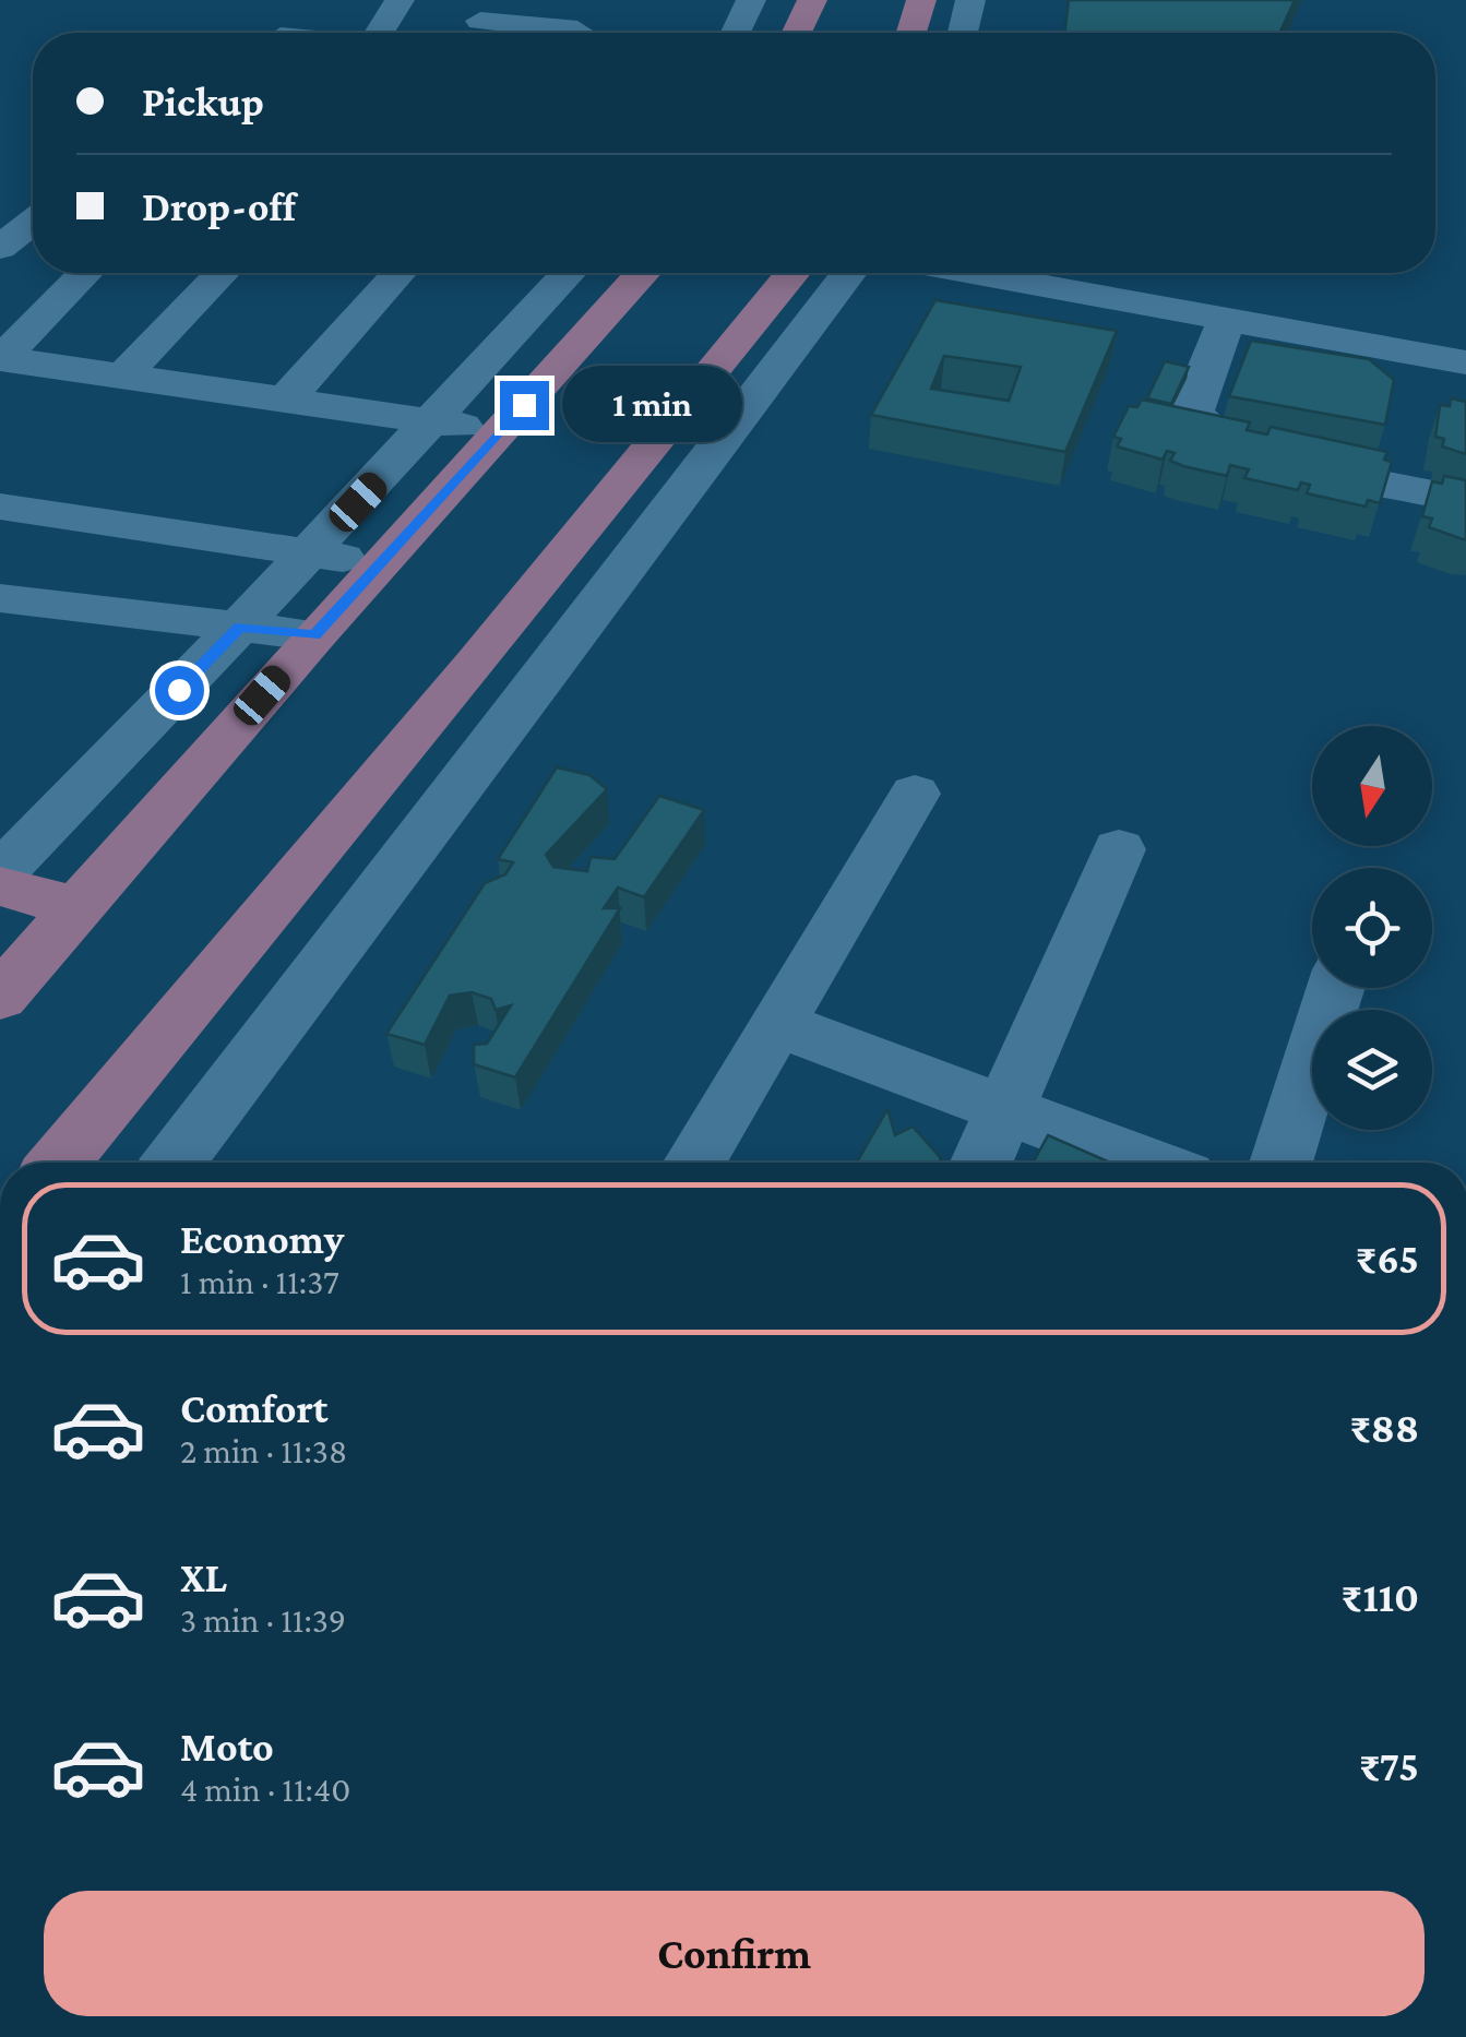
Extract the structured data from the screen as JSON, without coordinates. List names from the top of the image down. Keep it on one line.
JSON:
{"north":"bottom","page":{"banner":["Pickup","Drop-off"],"bubble":"1 min","list":[{"name":"Economy","note":"1 min · 11:37","value":"₹65"},{"name":"Comfort","note":"2 min · 11:38","value":"₹88"},{"name":"XL","note":"3 min · 11:39","value":"₹110"},{"name":"Moto","note":"4 min · 11:40","value":"₹75"}],"buttons":"Confirm"}}
